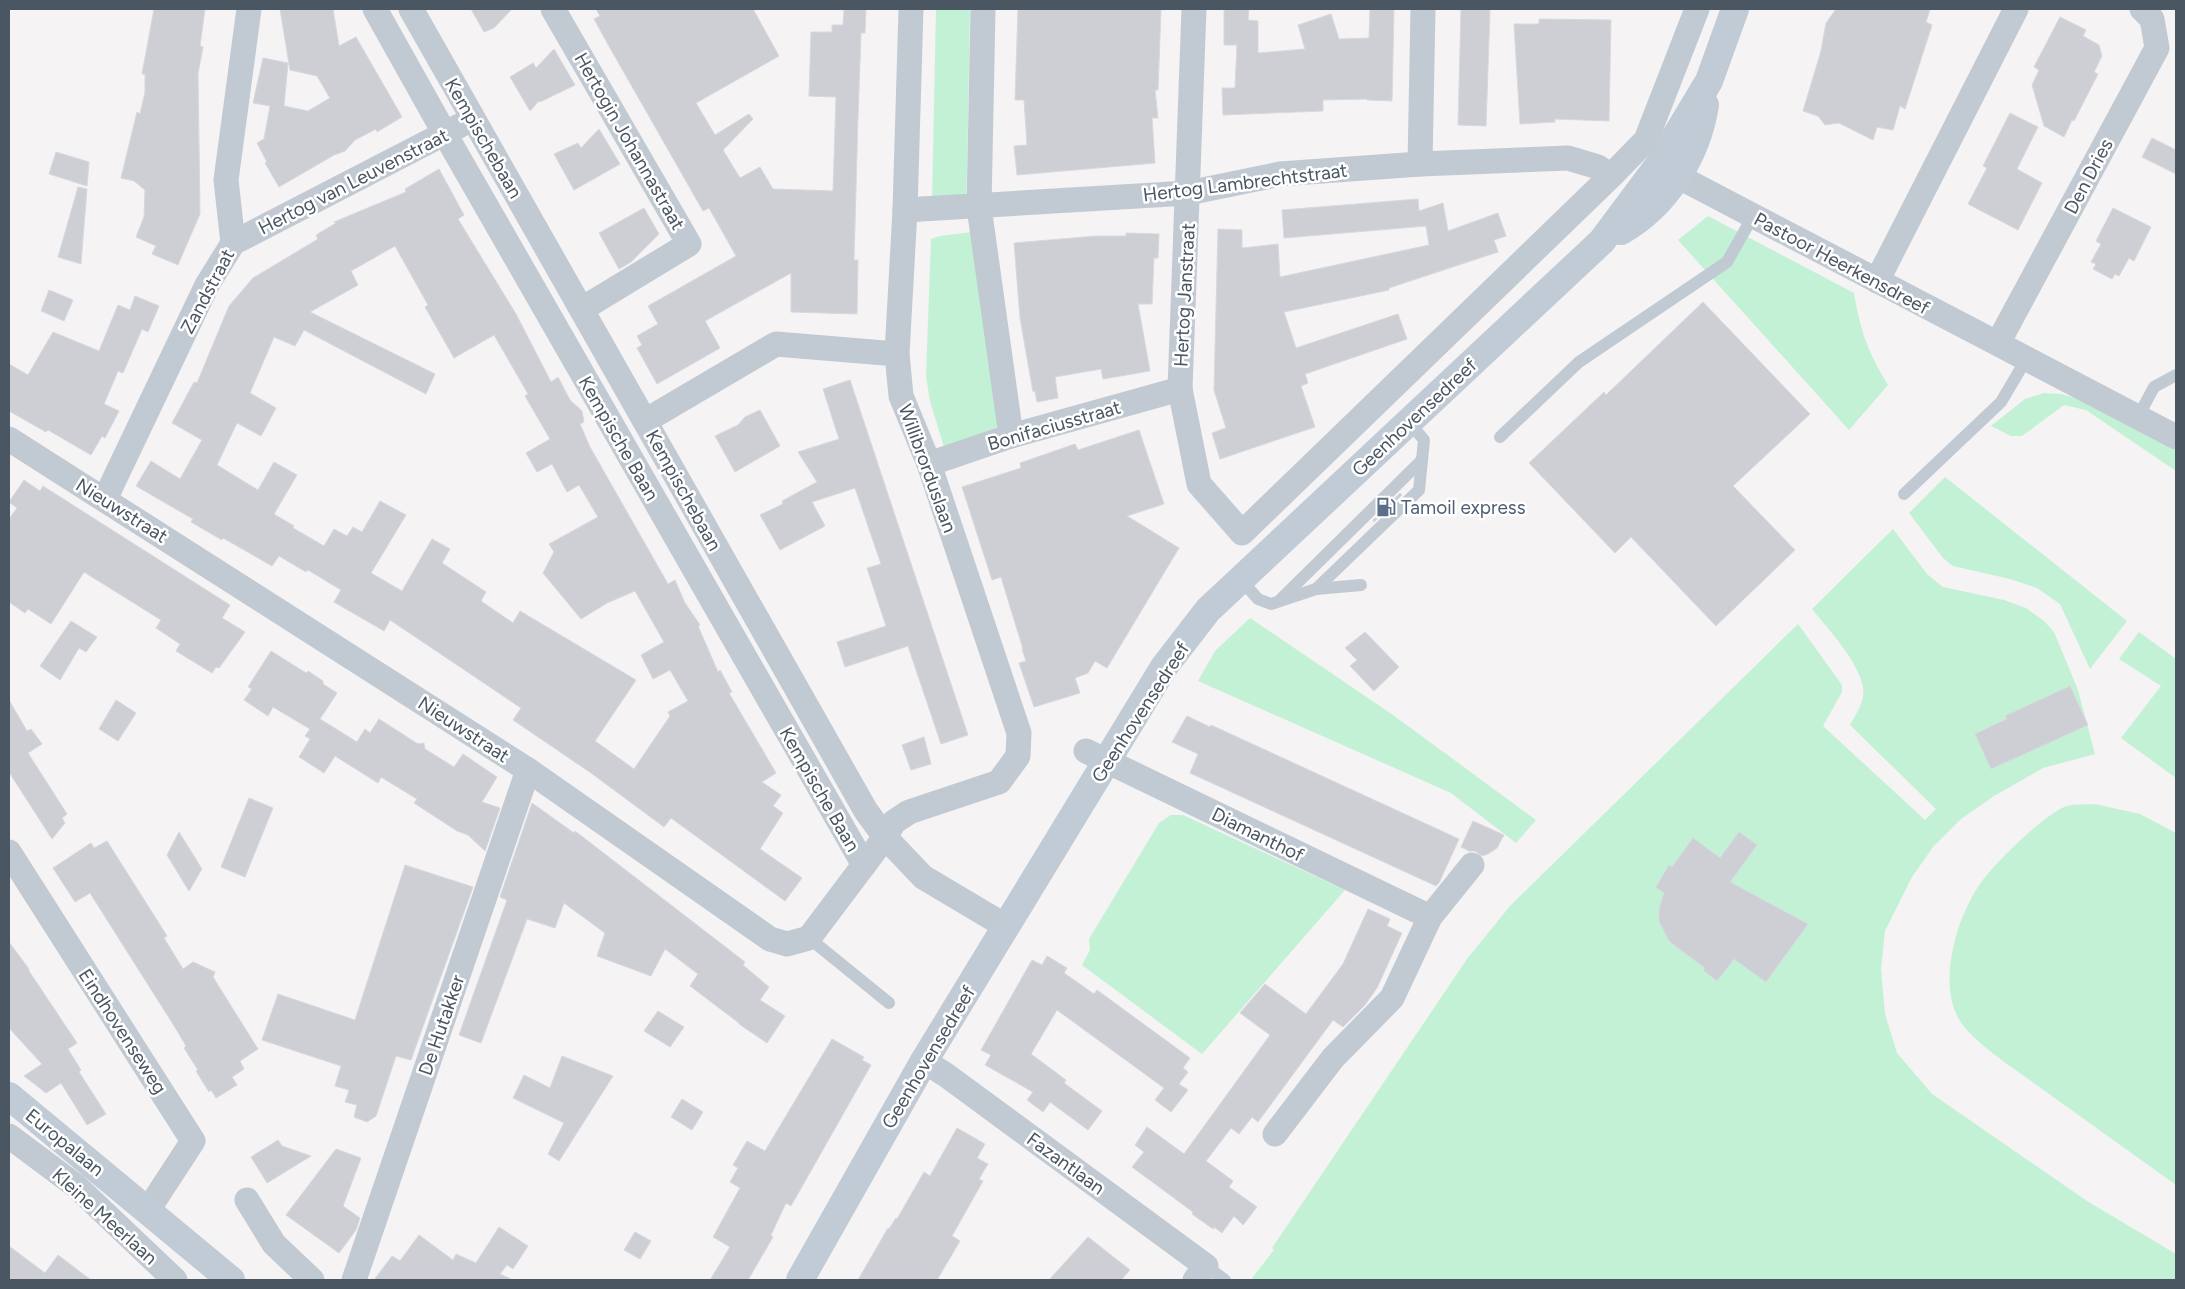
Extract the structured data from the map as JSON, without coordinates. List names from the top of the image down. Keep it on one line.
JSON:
{"streets":{"street":["Kempischebaan","Hertogin Johannastraat","Den Dries","Hertog van Leuvenstraat","Hertog Lambrechtstraat","Pastoor Heerkensdreef","Zandstraat","Hertog Janstraat","Geenhovensedreef","Bonifaciusstraat","Kempische Baan","Willibrorduslaan","Nieuwstraat","Diamanthof","De Hutakker","Eindhovenseweg","Europalaan","Fazantlaan","Kleine Meerlaan"]},"crossings":[["Kempischebaan","Hertogin Johannastraat"],["Kempischebaan","Hertog van Leuvenstraat"],["Kempischebaan","Geenhovensedreef"],["Kempischebaan","Willibrorduslaan"],["Den Dries","Pastoor Heerkensdreef"],["Hertog van Leuvenstraat","Zandstraat"],["Hertog van Leuvenstraat","Kempische Baan"],["Hertog Lambrechtstraat","Hertog Janstraat"],["Hertog Lambrechtstraat","Geenhovensedreef"],["Hertog Lambrechtstraat","Willibrorduslaan"],["Pastoor Heerkensdreef","Geenhovensedreef"],["Zandstraat","Nieuwstraat"],["Hertog Janstraat","Geenhovensedreef"],["Hertog Janstraat","Bonifaciusstraat"],["Geenhovensedreef","Diamanthof"],["Geenhovensedreef","Fazantlaan"],["Bonifaciusstraat","Willibrorduslaan"],["Nieuwstraat","De Hutakker"],["Eindhovenseweg","Europalaan"]],"places":{"fuel station":["Tamoil express"]}}
